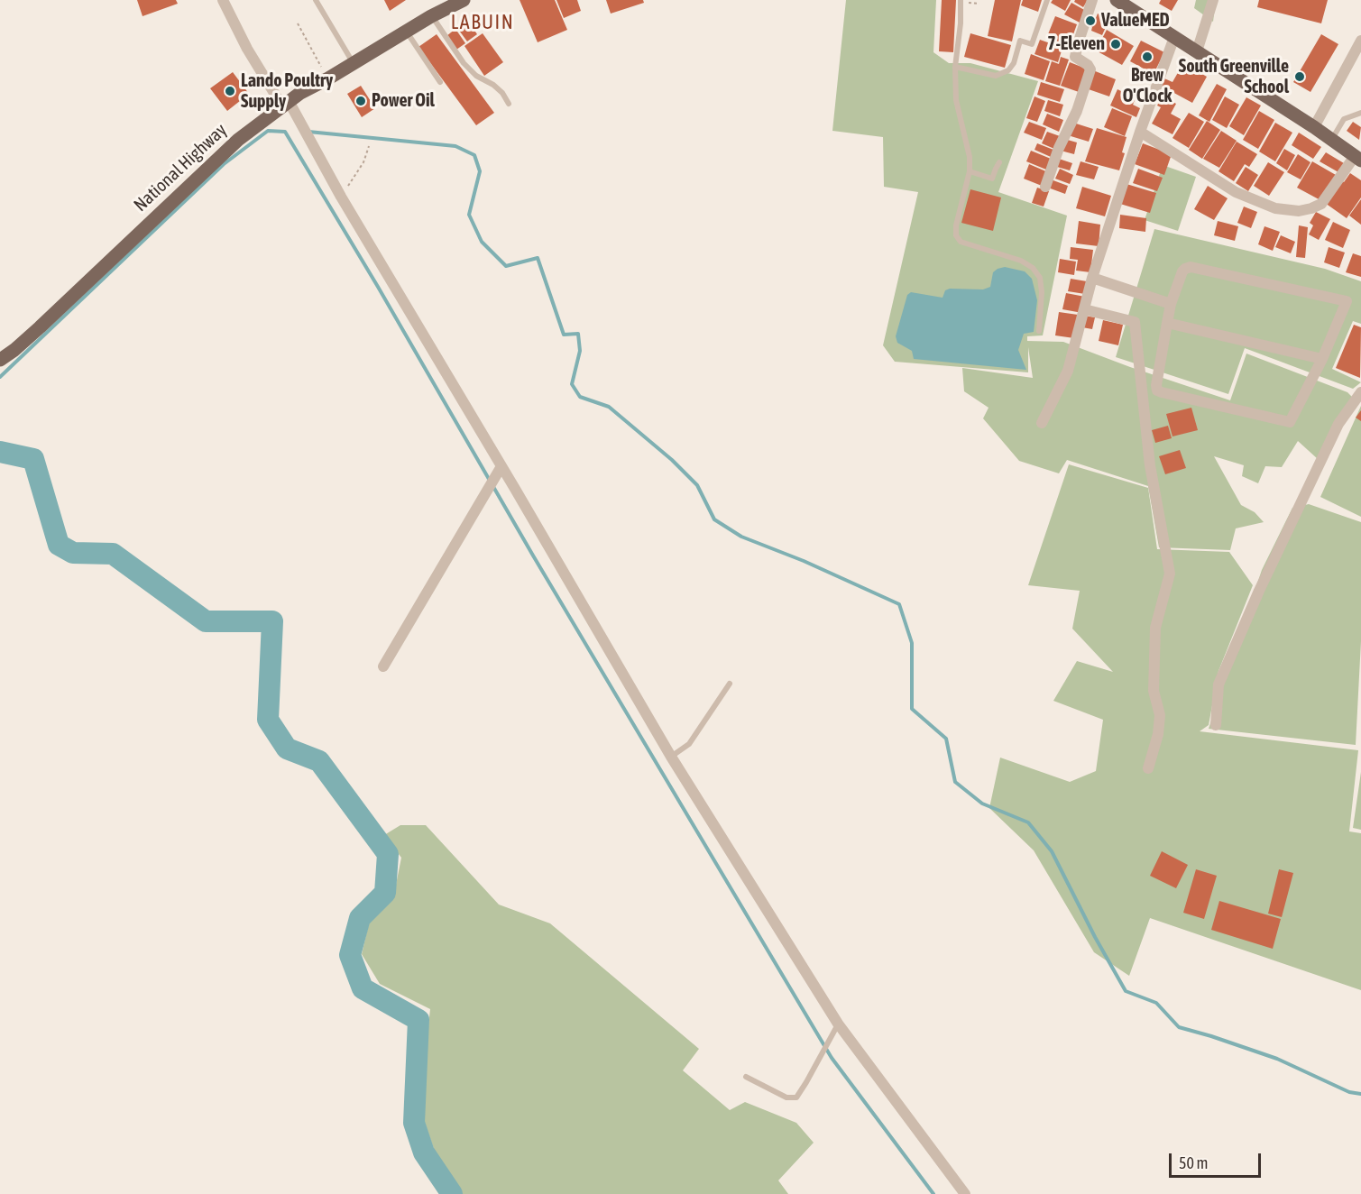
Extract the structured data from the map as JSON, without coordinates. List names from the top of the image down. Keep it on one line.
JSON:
{"streets":{"main road":["National Highway"]},"districts":["LABUIN"],"places":["ValueMED","7-Eleven","Brew O'Clock","South Greenville School","Lando Poultry Supply","Power Oil"],"scale_bar":"50 m"}
